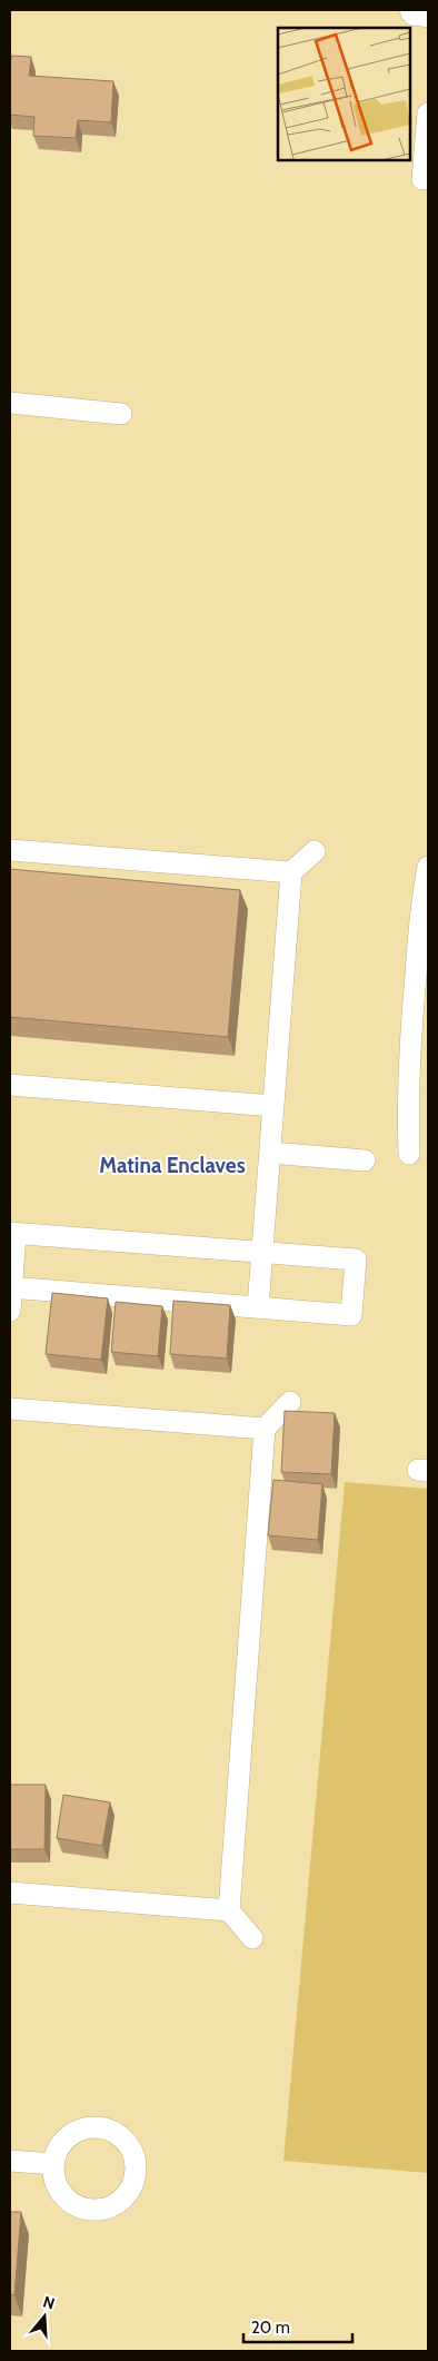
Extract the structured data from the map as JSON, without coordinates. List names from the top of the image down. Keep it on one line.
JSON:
{"districts":["Matina Enclaves"],"scale_bar":"20 m","north":"top"}
